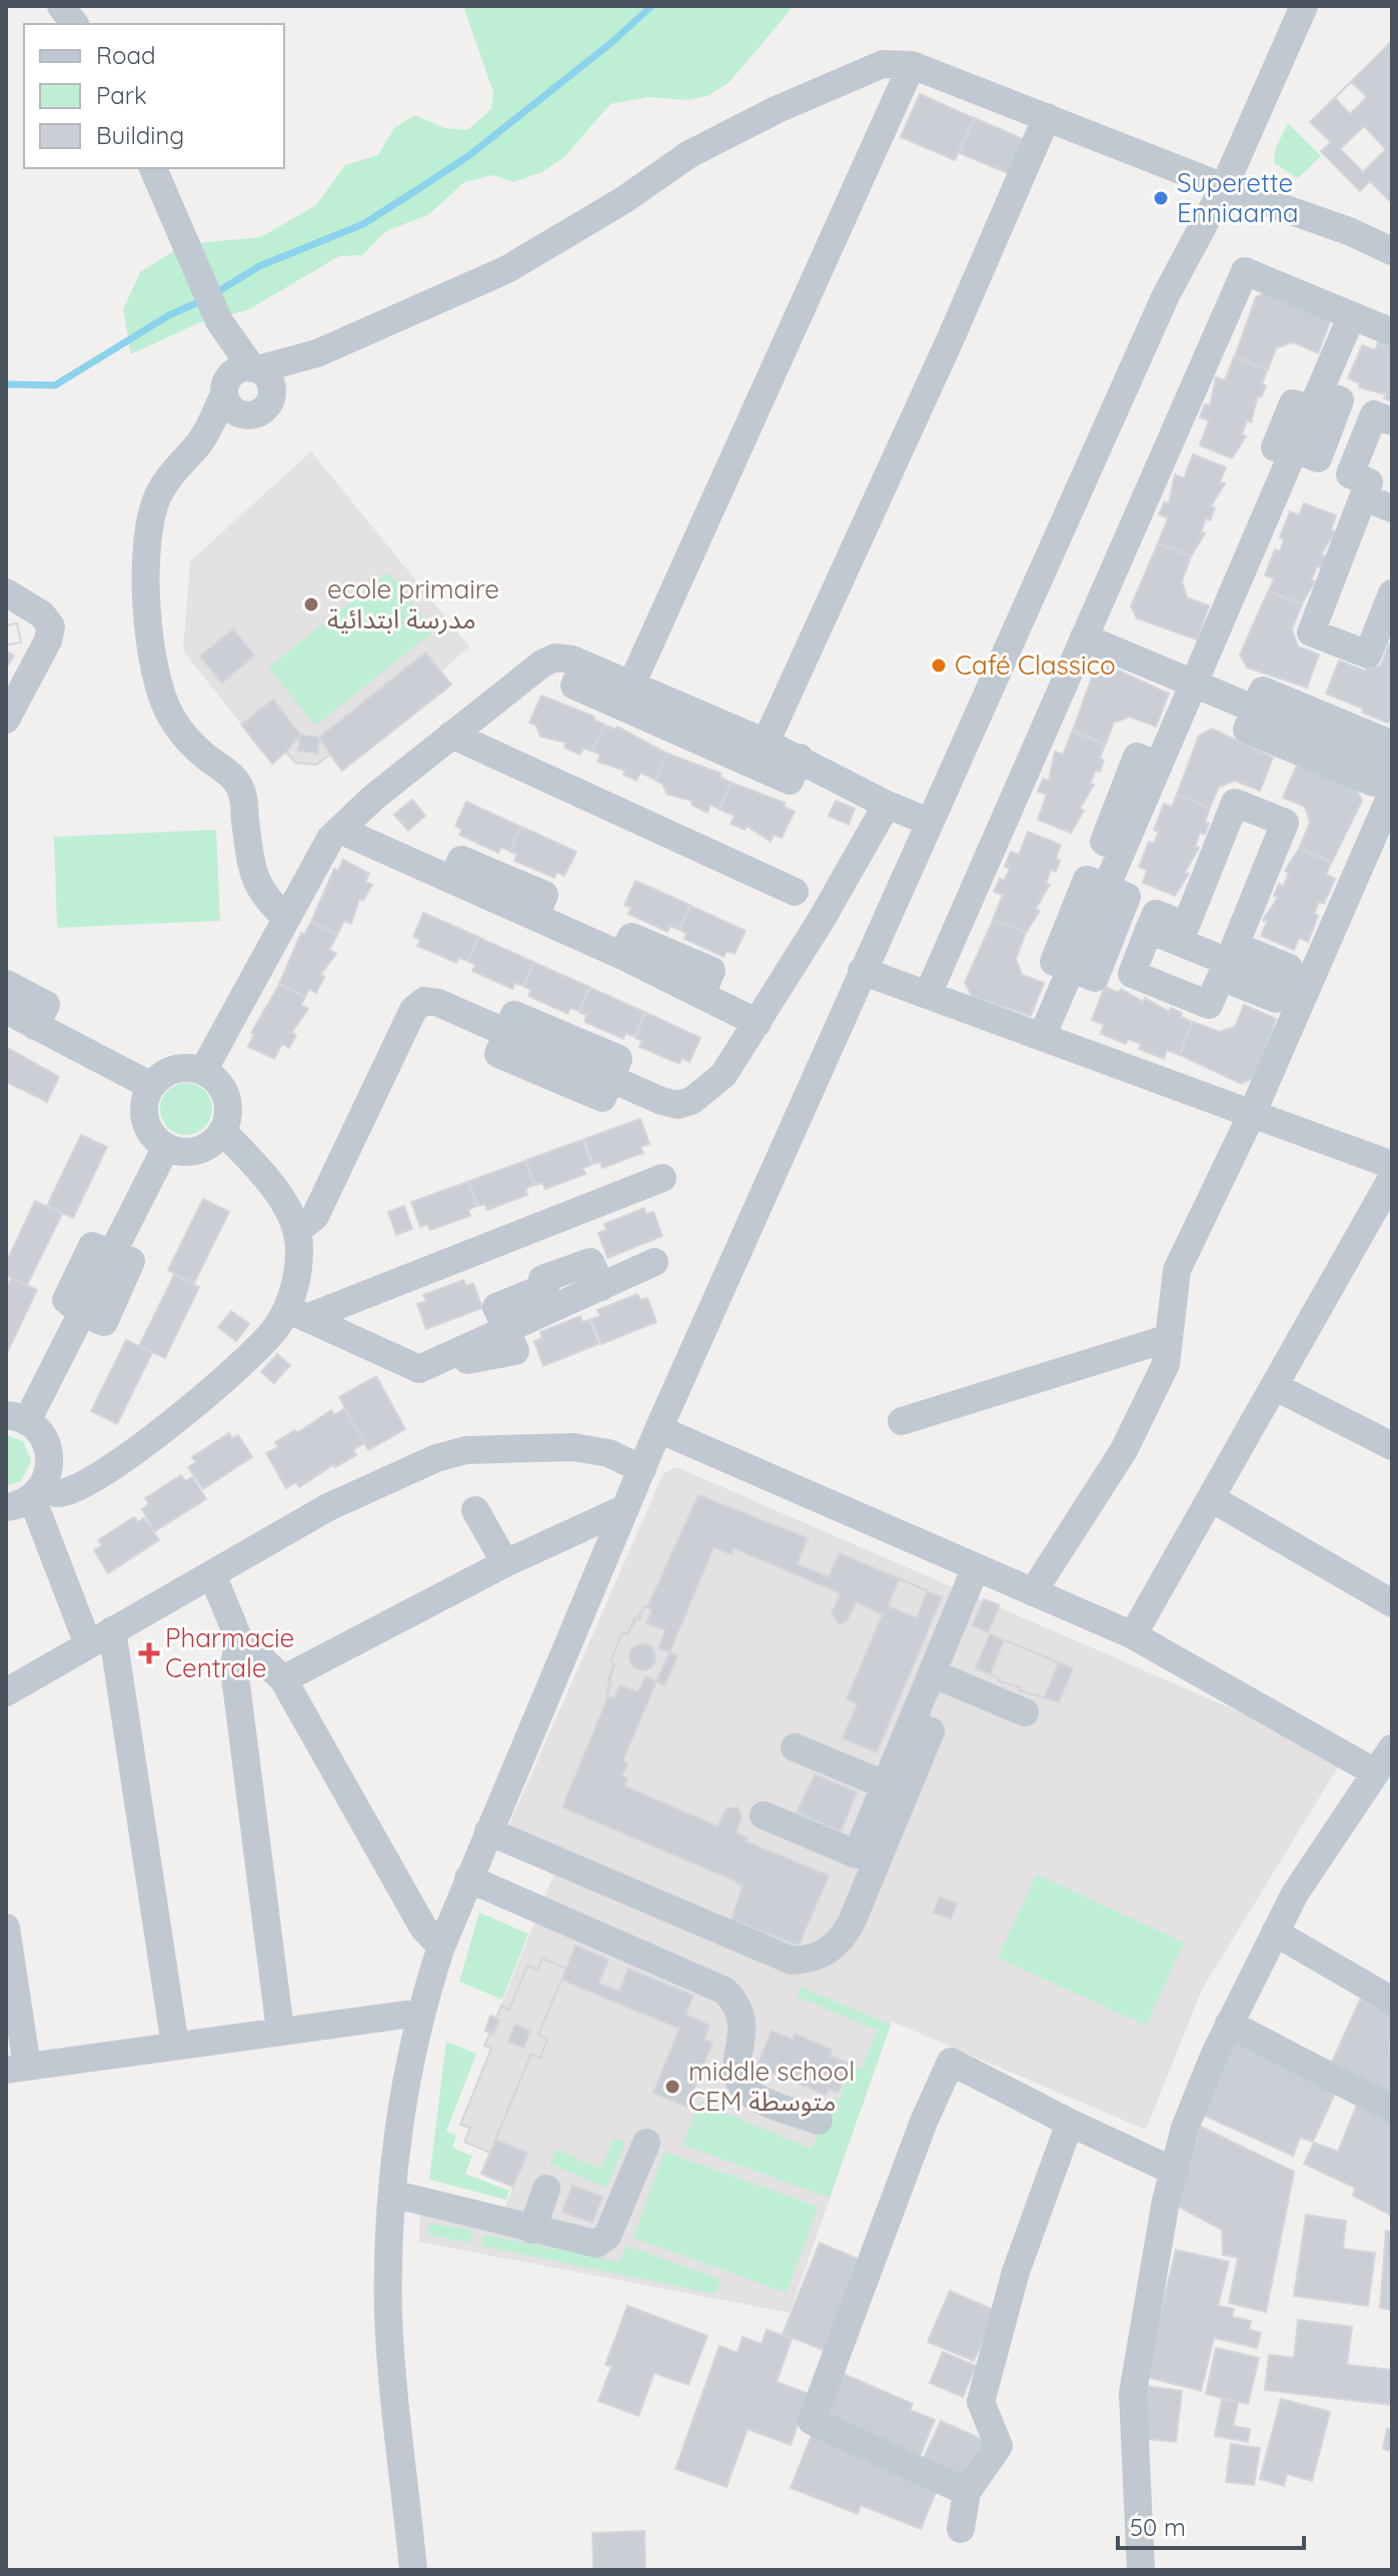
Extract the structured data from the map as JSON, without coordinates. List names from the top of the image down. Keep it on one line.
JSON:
{"places":{"other":["Superette Enniaama","ecole primaire مدرسة ابتدائية","Café Classico","middle school CEM متوسطة"],"health":["Pharmacie Centrale"]},"legend":["Road","Park","Building"],"scale_bar":"50 m"}
